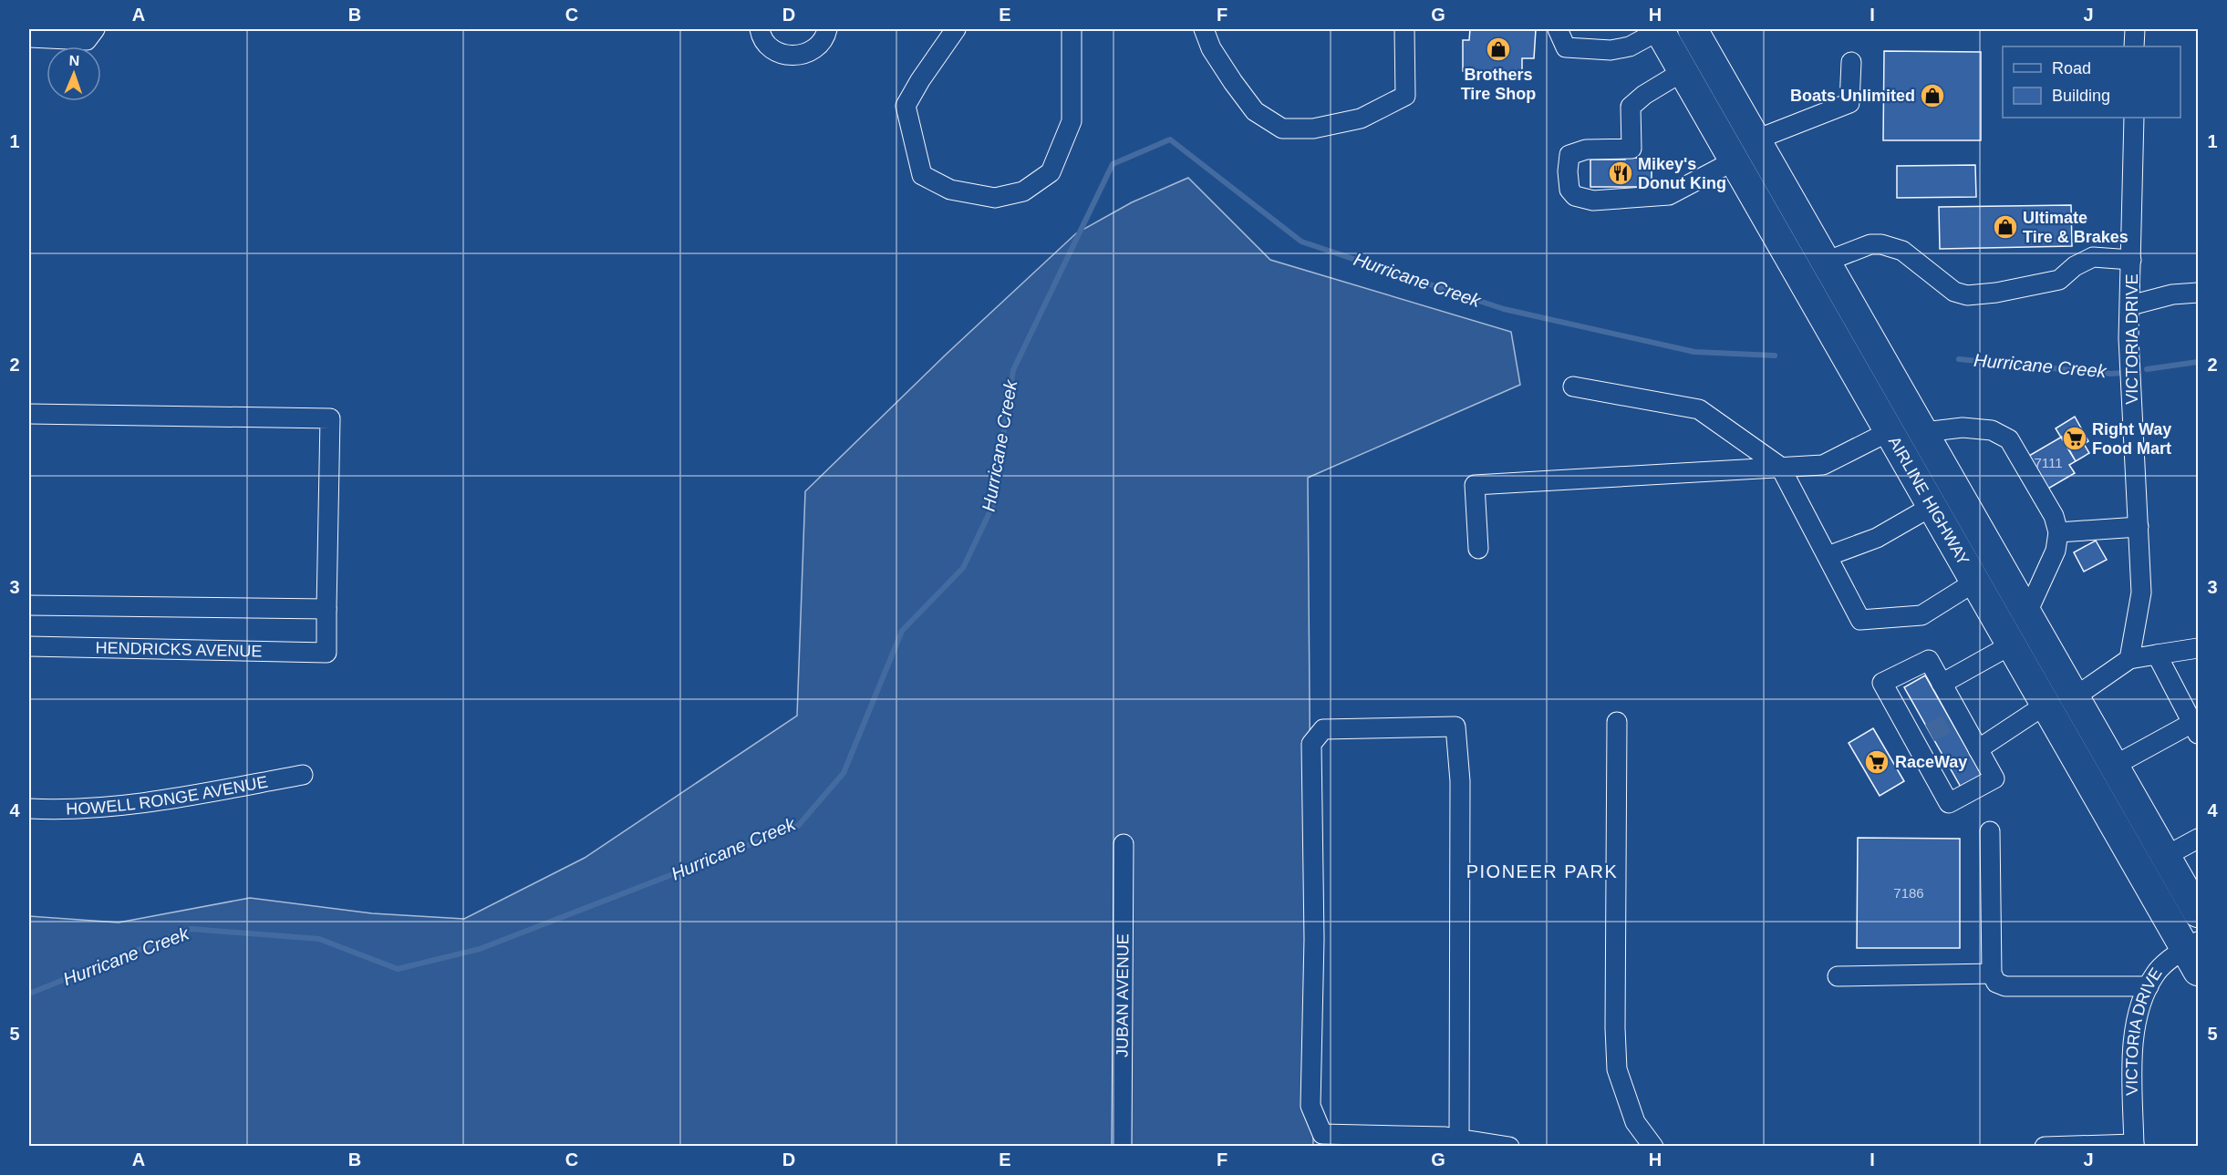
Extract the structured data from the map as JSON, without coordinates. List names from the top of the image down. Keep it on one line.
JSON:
{"streets":{"highway":["AIRLINE HIGHWAY"],"street":["VICTORIA DRIVE","HENDRICKS AVENUE","HOWELL RONGE AVENUE","JUBAN AVENUE"]},"crossings":[["VICTORIA DRIVE","AIRLINE HIGHWAY"]],"districts":["PIONEER PARK"],"water":["Hurricane Creek"],"places":{"shop":["Brothers Tire Shop","Boats Unlimited","Ultimate Tire & Brakes"],"restaurant":["Mikey's Donut King"],"supermarket":["Right Way Food Mart","RaceWay"]},"house_numbers":["7111","7186"],"legend":["Road","Building"],"north":"top","grid":{"columns":["A","B","C","D","E","F","G","H","I","J"],"rows":["1","2","3","4","5"]}}
